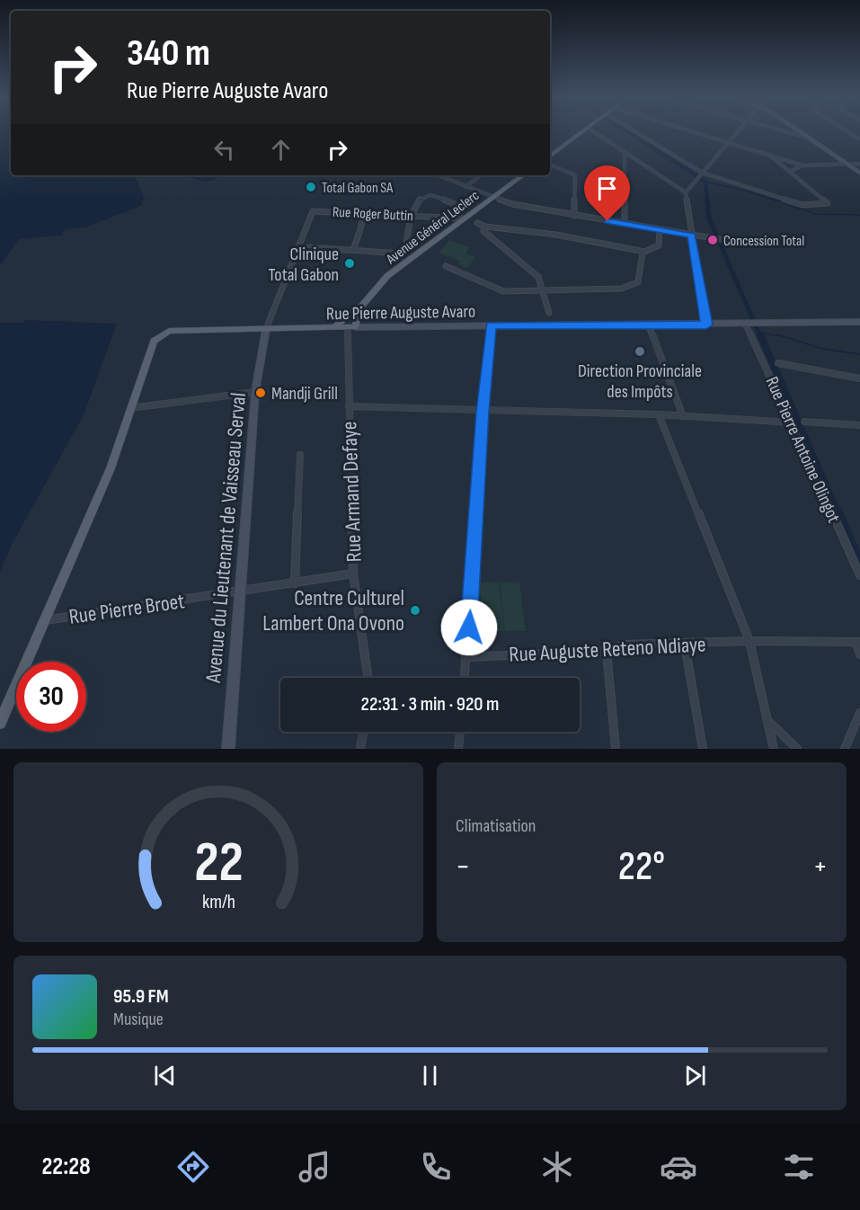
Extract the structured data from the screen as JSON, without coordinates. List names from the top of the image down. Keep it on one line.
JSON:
{"streets":{"main road":["Avenue Général Leclerc","Rue Pierre Auguste Avaro"],"street":["Rue Roger Buttin","Rue Pierre Antoine Olingot","Rue Armand Defaye","Avenue du Lieutenant de Vaisseau Serval","Rue Pierre Broet","Rue Auguste Reteno Ndiaye"]},"crossings":[["Rue Roger Buttin","Avenue Général Leclerc"],["Rue Roger Buttin","Rue Pierre Auguste Avaro"],["Rue Roger Buttin","Avenue du Lieutenant de Vaisseau Serval"],["Rue Pierre Auguste Avaro","Rue Pierre Antoine Olingot"],["Rue Pierre Auguste Avaro","Rue Armand Defaye"],["Rue Pierre Auguste Avaro","Avenue du Lieutenant de Vaisseau Serval"],["Rue Armand Defaye","Rue Pierre Broet"],["Avenue du Lieutenant de Vaisseau Serval","Rue Pierre Broet"]],"places":["Total Gabon SA","Concession Total","Clinique Total Gabon","Direction Provinciale des Impôts","Mandji Grill","Centre Culturel Lambert Ona Ovono"],"page":{"turn":["340 m","Rue Pierre Auguste Avaro"],"limit":"30","trip":"22:31 · 3 min · 920 m","tile":"Climatisation","heat":["−","22°","+"],"song":["95.9 FM","Musique"],"tabs":"22:28","gauge":["22","km/h"]}}
